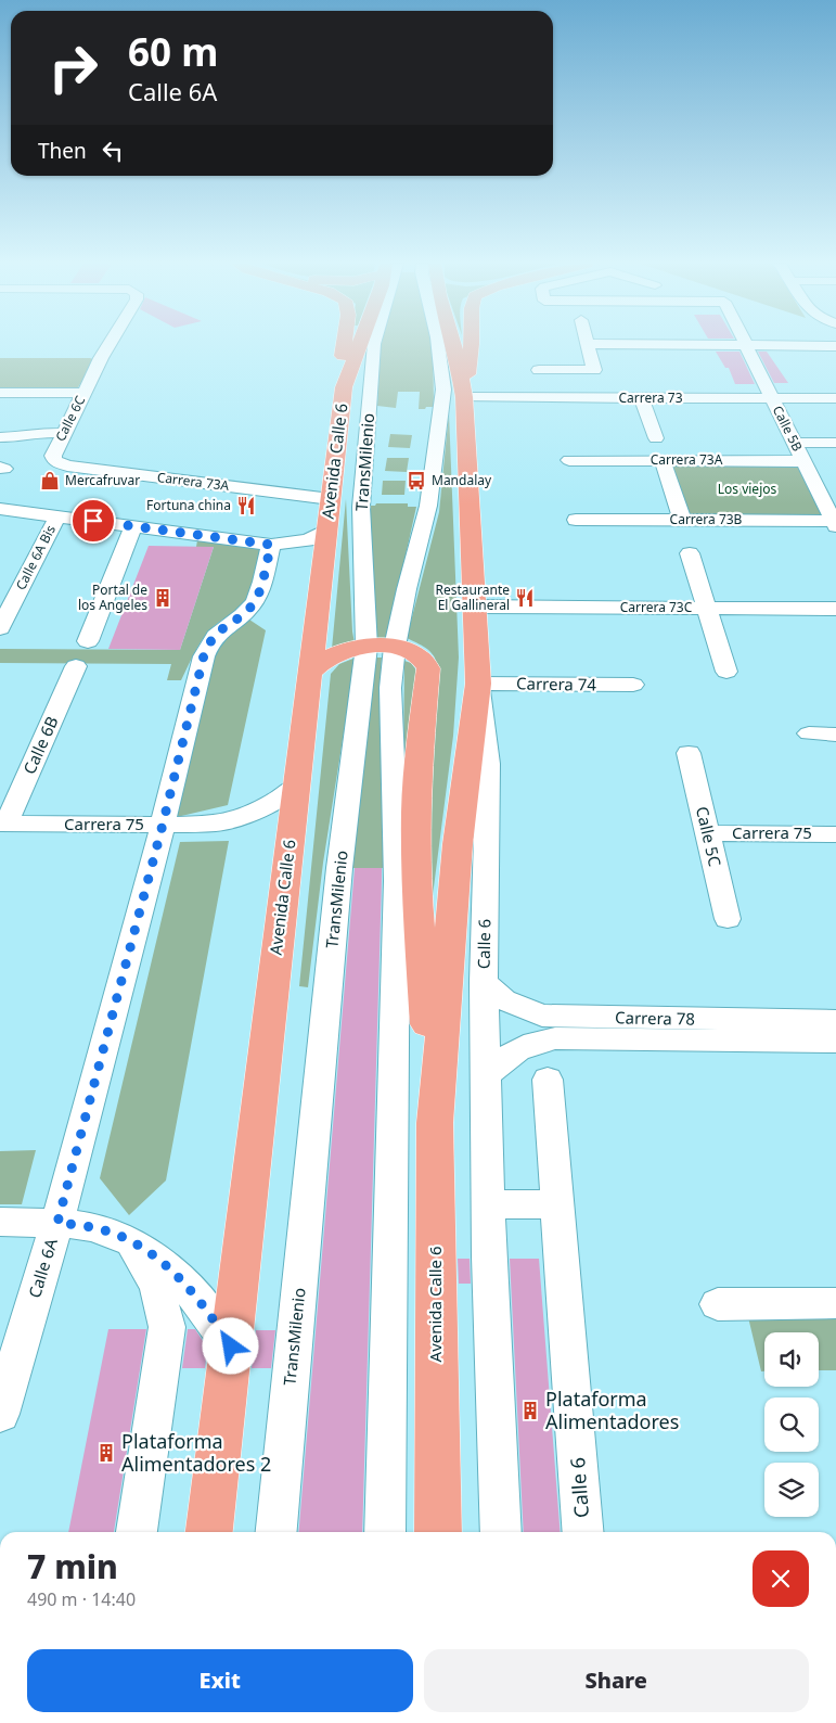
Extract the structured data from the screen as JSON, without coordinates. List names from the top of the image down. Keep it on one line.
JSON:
{"streets":{"highway":["Avenida Calle 6"],"street":["Carrera 73","Calle 6C","Calle 5B","Carrera 73A","TransMilenio","Carrera 73B","Calle 6A Bis","Carrera 73C","Carrera 74","Calle 6B","Carrera 75","Calle 5C","Calle 6","Carrera 78","Calle 6A"]},"crossings":[["Carrera 73","Calle 5B"],["Carrera 73","Avenida Calle 6"],["Calle 6C","Carrera 73A"],["Calle 5B","Carrera 73A"],["Calle 5B","Carrera 73B"],["Carrera 73A","Avenida Calle 6"],["Avenida Calle 6","Carrera 73C"],["Avenida Calle 6","Carrera 74"],["Avenida Calle 6","Carrera 75"],["Avenida Calle 6","Calle 6"],["Carrera 74","Calle 6"],["Calle 6B","Carrera 75"],["Carrera 75","Calle 5C"],["Carrera 75","Calle 6A"],["Calle 6","Carrera 78"]],"parks":["Los viejos"],"places":{"shop":["Mercafruvar"],"bus stop":["Mandalay"],"restaurant":["Fortuna china","Restaurante El Gallineral"],"building":["Portal de los Angeles","Plataforma Alimentadores","Plataforma Alimentadores 2"]},"page":{"turn":["60 m","Calle 6A"],"then":"Then","heading":["7 min","490 m · 14:40"],"buttons":["Exit","Share"]}}
